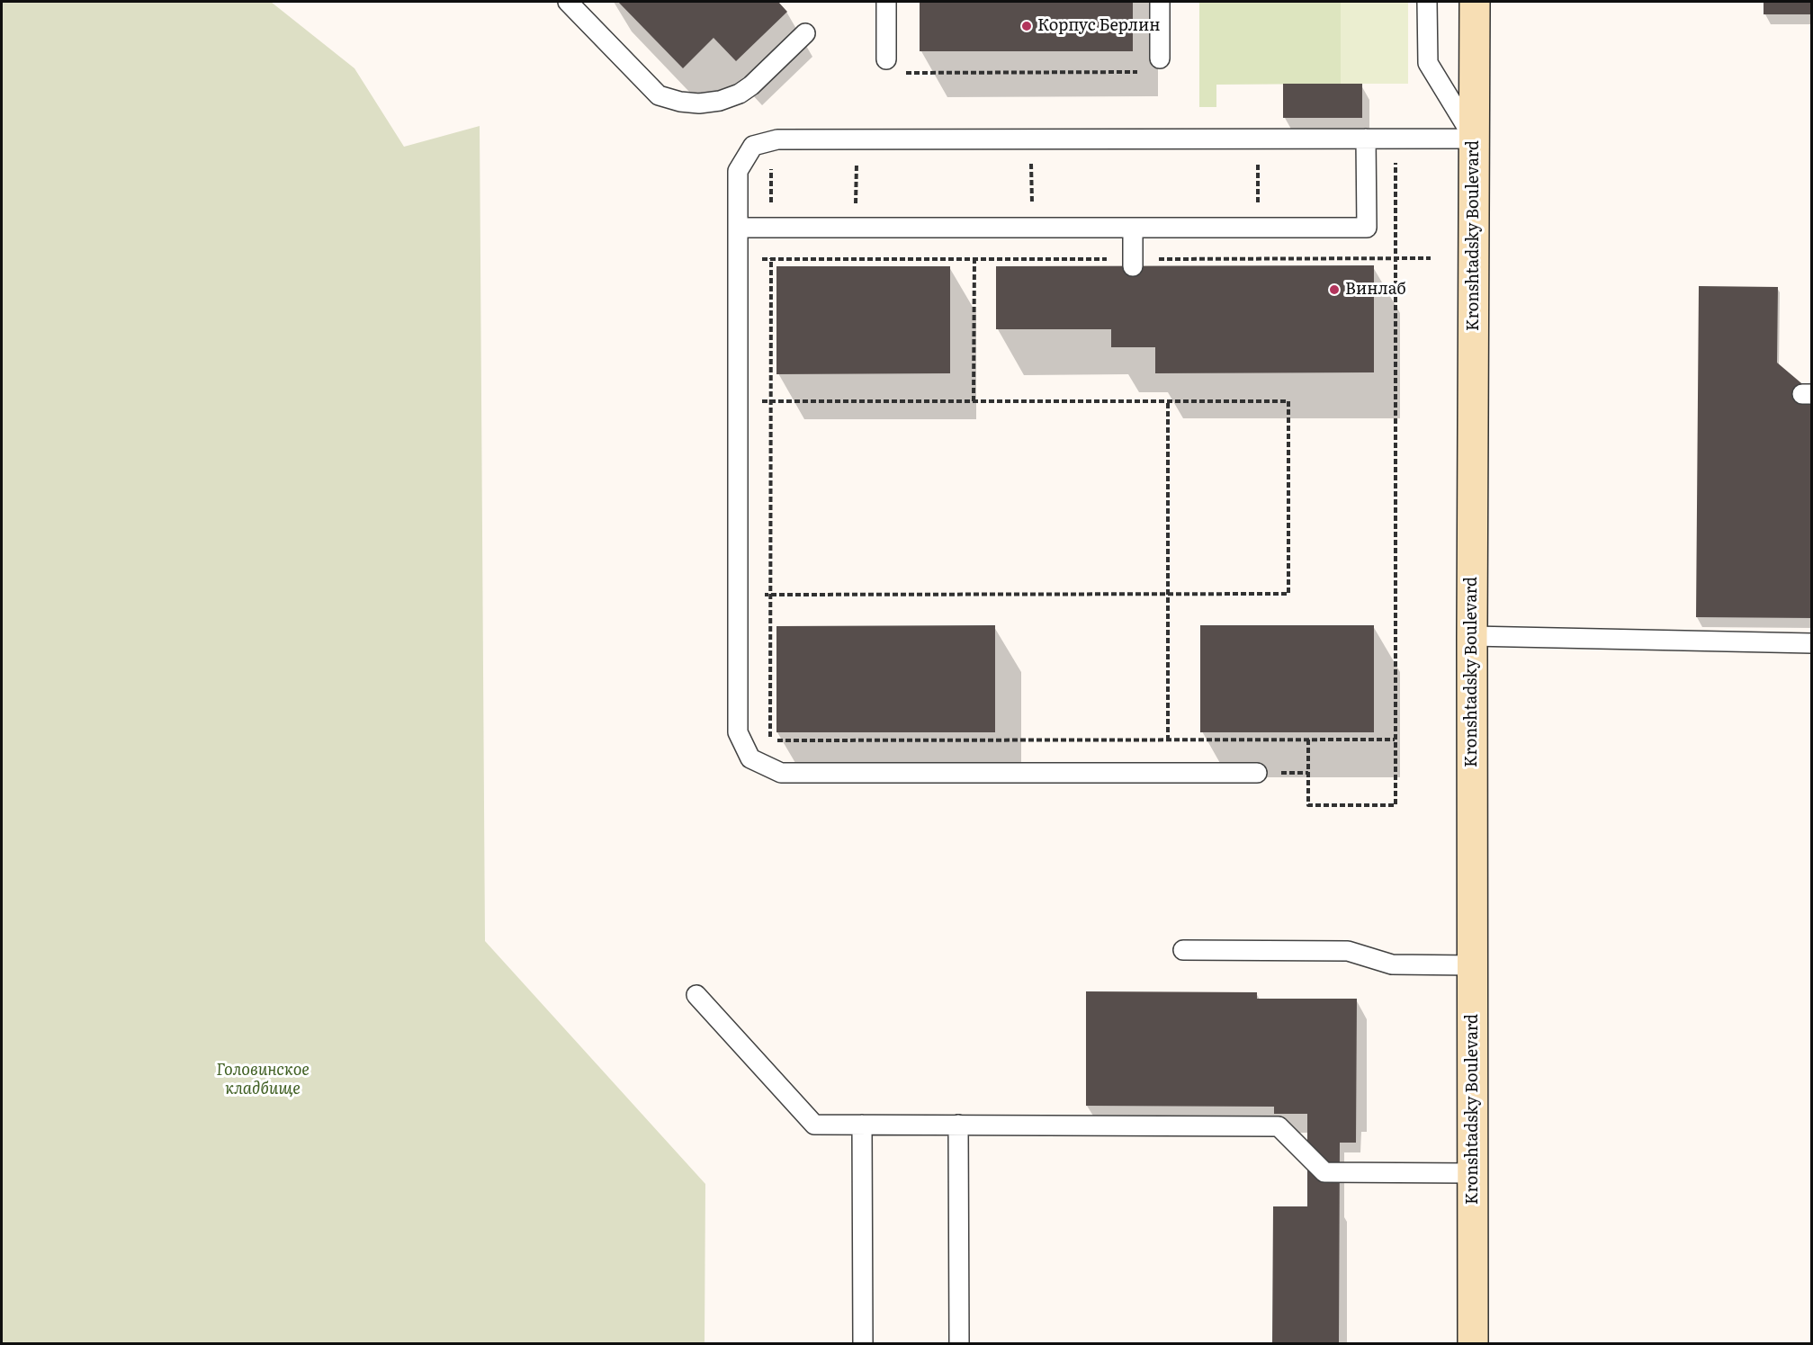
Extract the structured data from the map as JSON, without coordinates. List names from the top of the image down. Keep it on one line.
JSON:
{"streets":{"street":["Kronshtadsky Boulevard"]},"parks":["Головинское кладбище"],"places":["Корпус Берлин","Винлаб"]}
